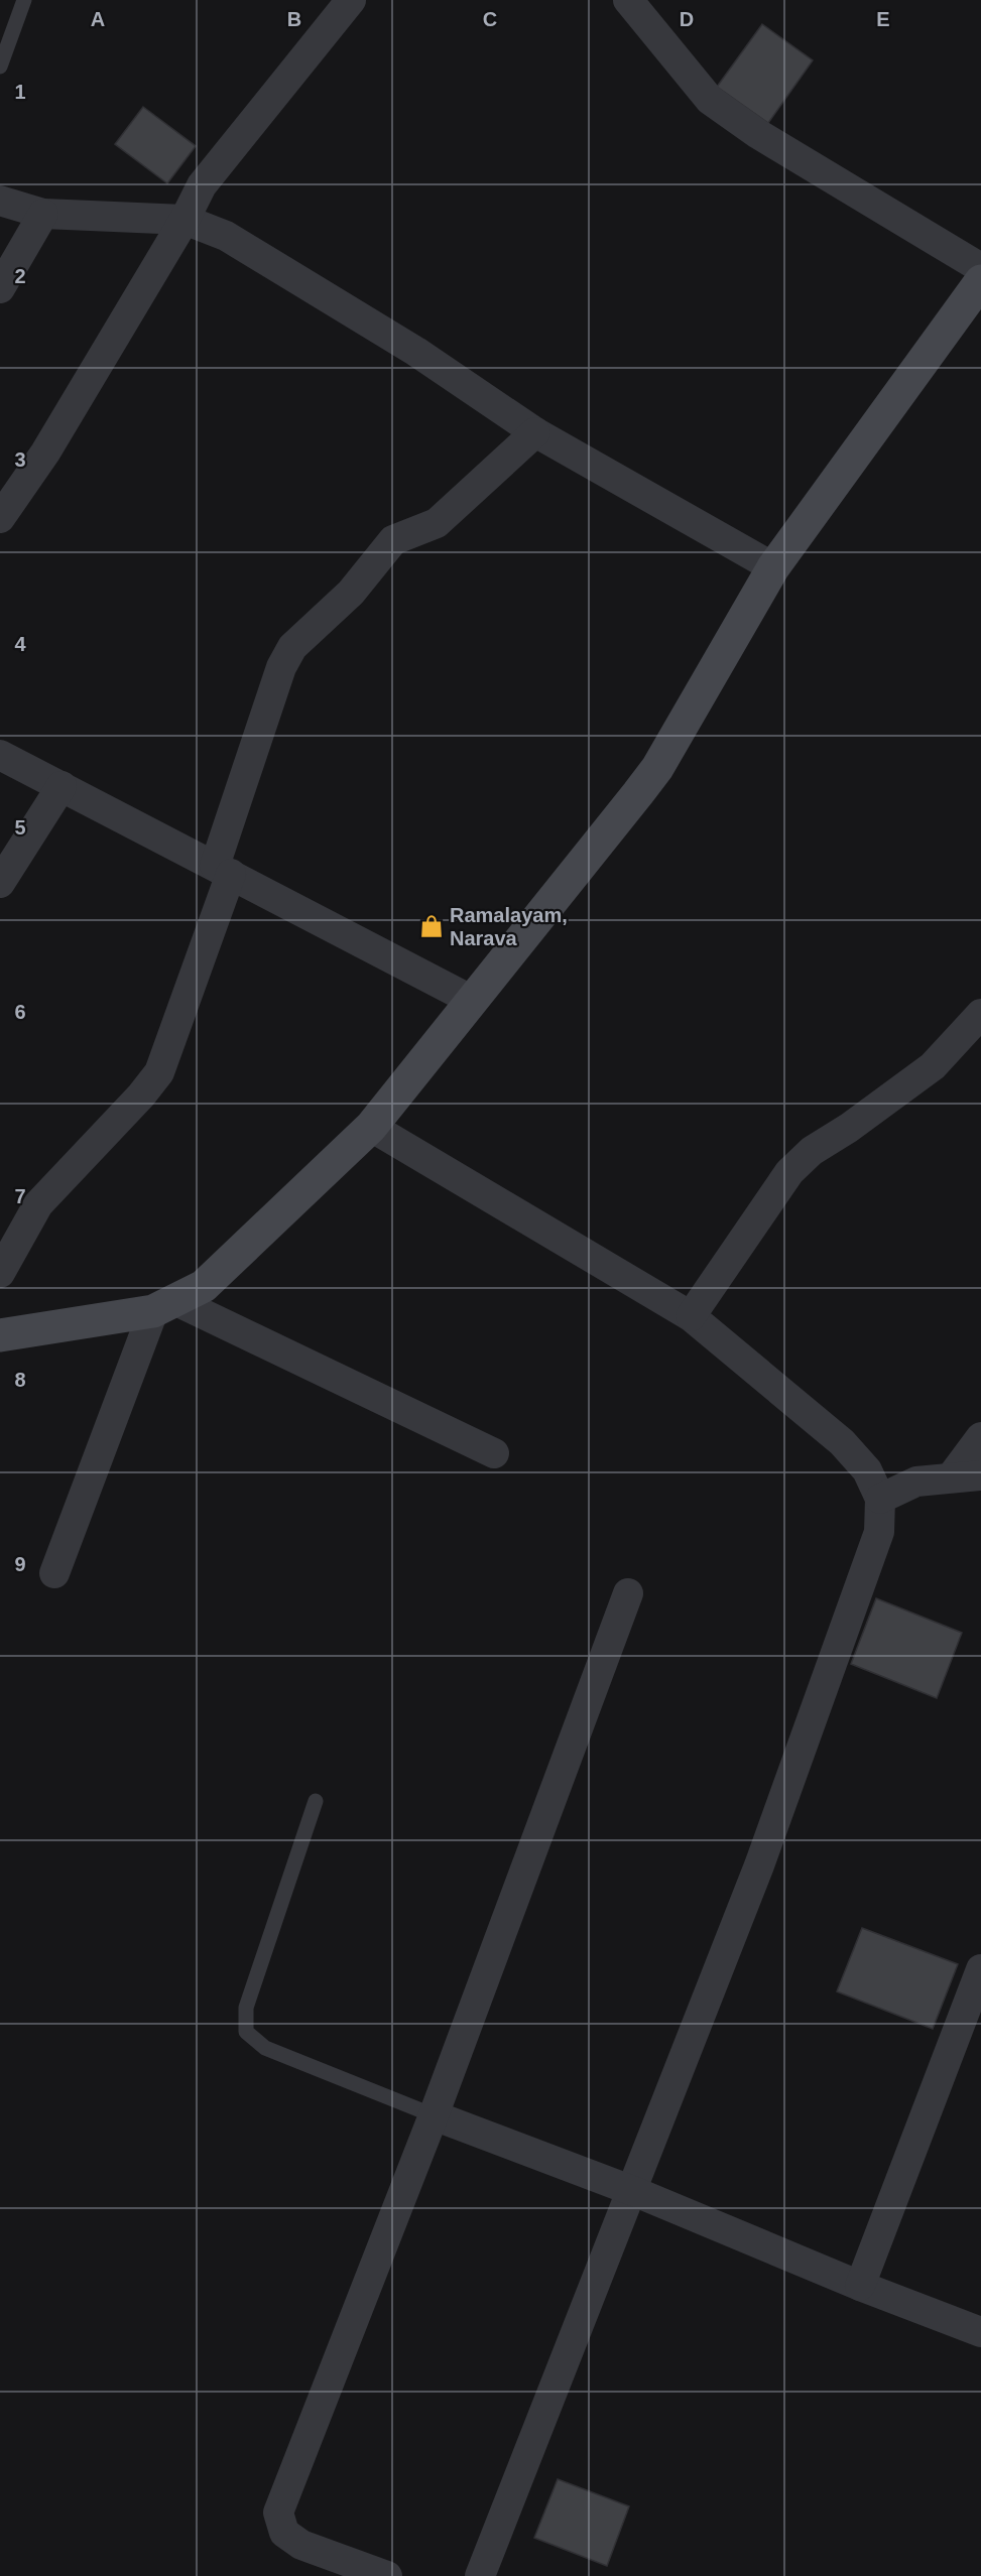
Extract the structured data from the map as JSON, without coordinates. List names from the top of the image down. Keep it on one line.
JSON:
{"places":{"shop":["Ramalayam, Narava"]},"grid":{"columns":["A","B","C","D","E"],"rows":["1","2","3","4","5","6","7","8","9"]}}
